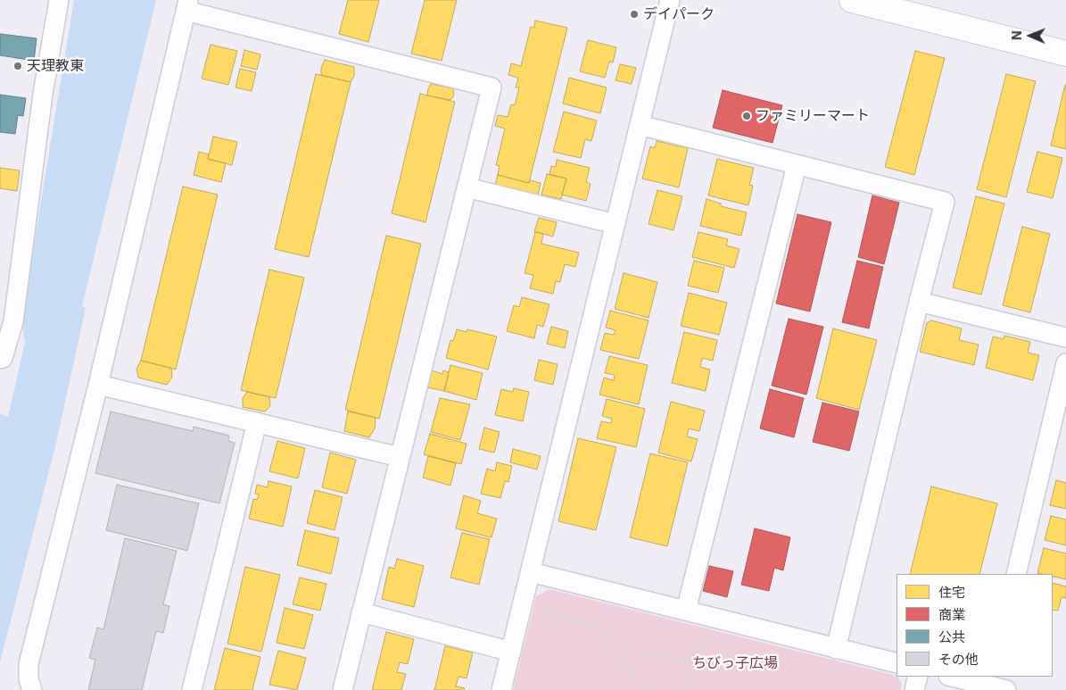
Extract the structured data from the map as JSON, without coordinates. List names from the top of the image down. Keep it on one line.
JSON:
{"parks":["ちびっ子広場"],"places":["デイパーク","天理教東","ファミリーマート"],"legend":["住宅","商業","公共","その他"],"north":"left"}
